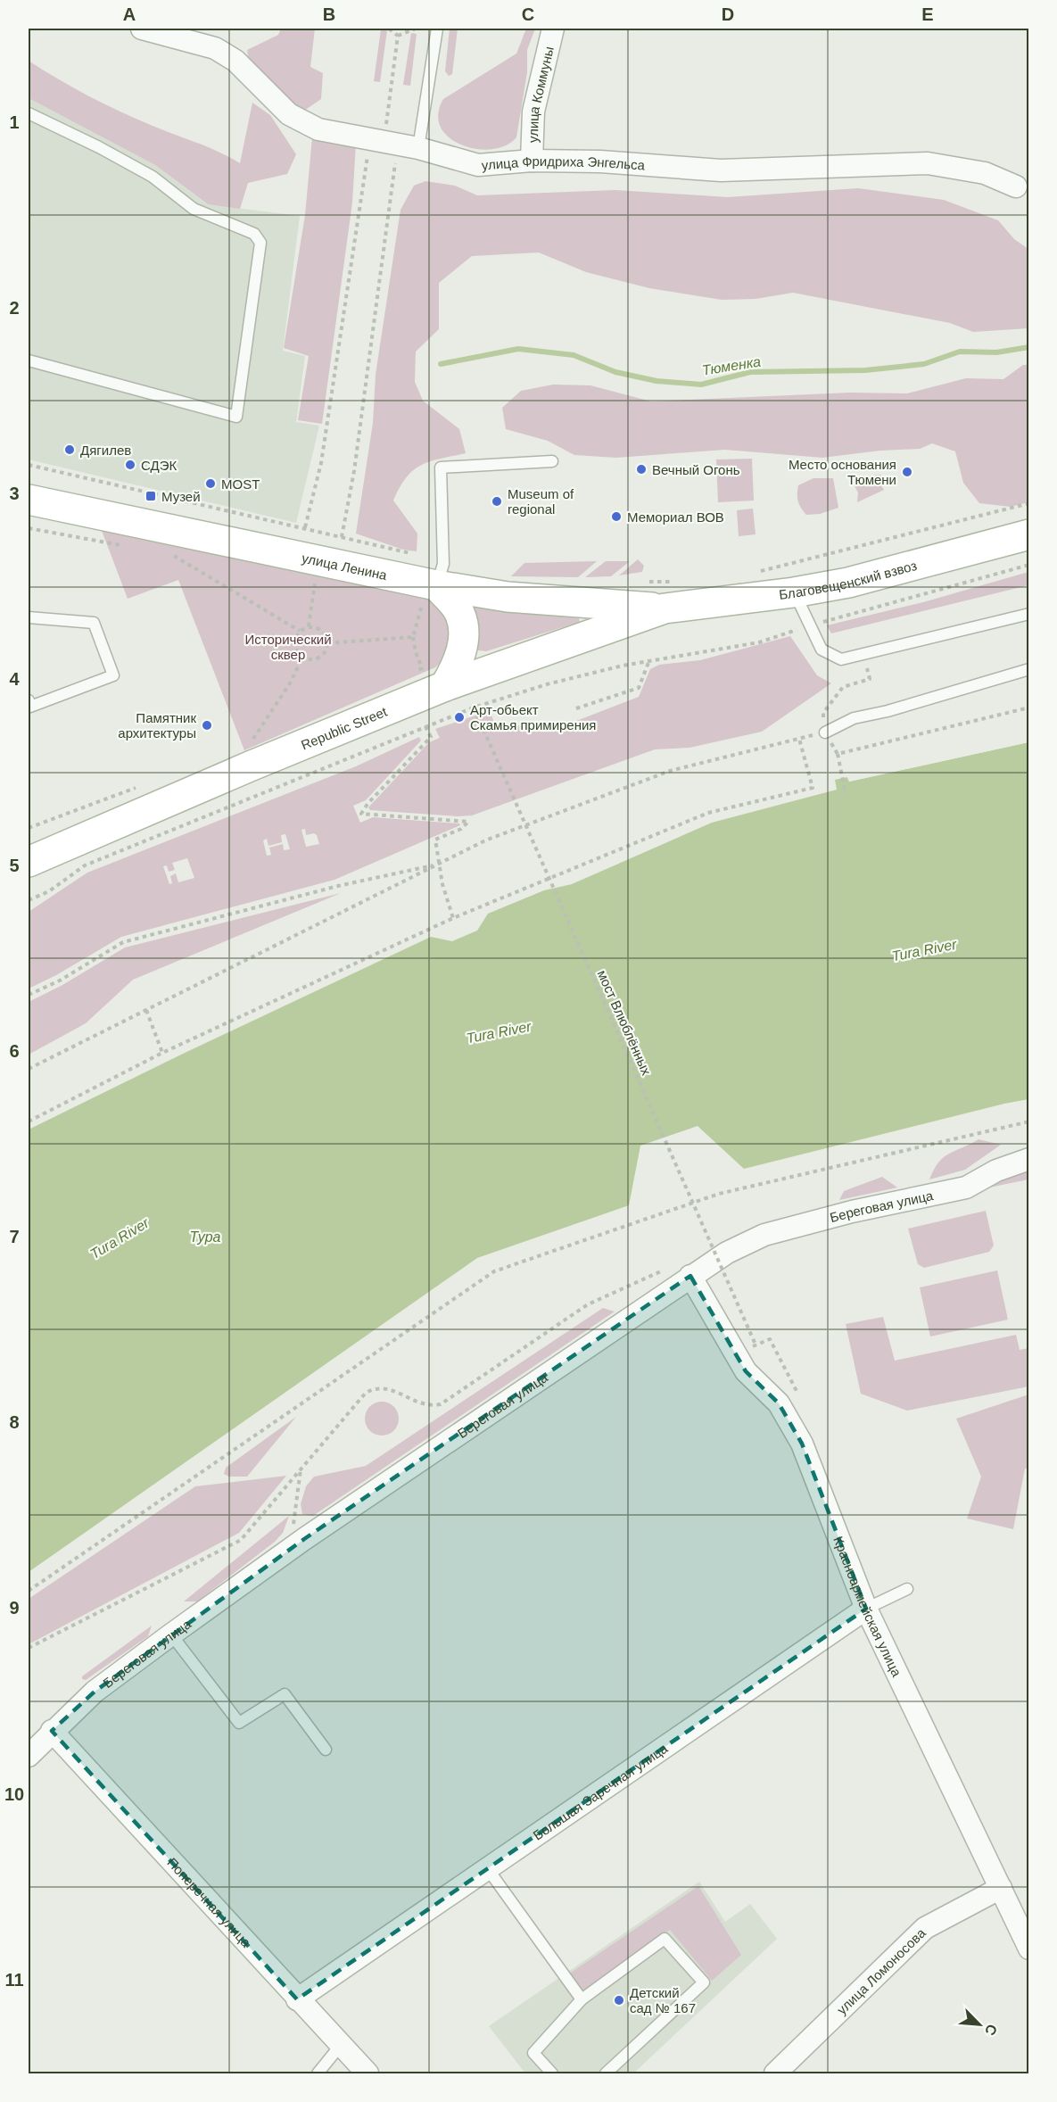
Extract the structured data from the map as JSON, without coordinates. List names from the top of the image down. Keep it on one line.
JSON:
{"streets":{"main road":["улица Ленина","Благовещенский взвоз","Republic Street"],"street":["улица Коммуны","улица Фридриха Энгельса","Береговая улица","Красноармейская улица","Большая Заречная улица","Поперечная улица","улица Ломоносова"],"path":["мост Влюблённых"]},"crossings":[["улица Коммуны","улица Фридриха Энгельса"],["улица Ленина","Благовещенский взвоз"],["улица Ленина","Republic Street"],["Благовещенский взвоз","Republic Street"],["Береговая улица","Красноармейская улица"],["Береговая улица","Поперечная улица"],["Красноармейская улица","Большая Заречная улица"],["Красноармейская улица","улица Ломоносова"],["Большая Заречная улица","Поперечная улица"]],"water":["Тюменка","Tura River","Тура"],"parks":["Исторический сквер"],"places":{"other":["Дягилев","СДЭК","Вечный Огонь","Место основания Тюмени","MOST","Museum of regional","Мемориал ВОВ","Арт-обьект Скамья примирения","Памятник архитектуры","Детский сад № 167"],"transit":["Музей"]},"north":"bottom right","grid":{"columns":["A","B","C","D","E"],"rows":["1","2","3","4","5","6","7","8","9","10","11"]}}
